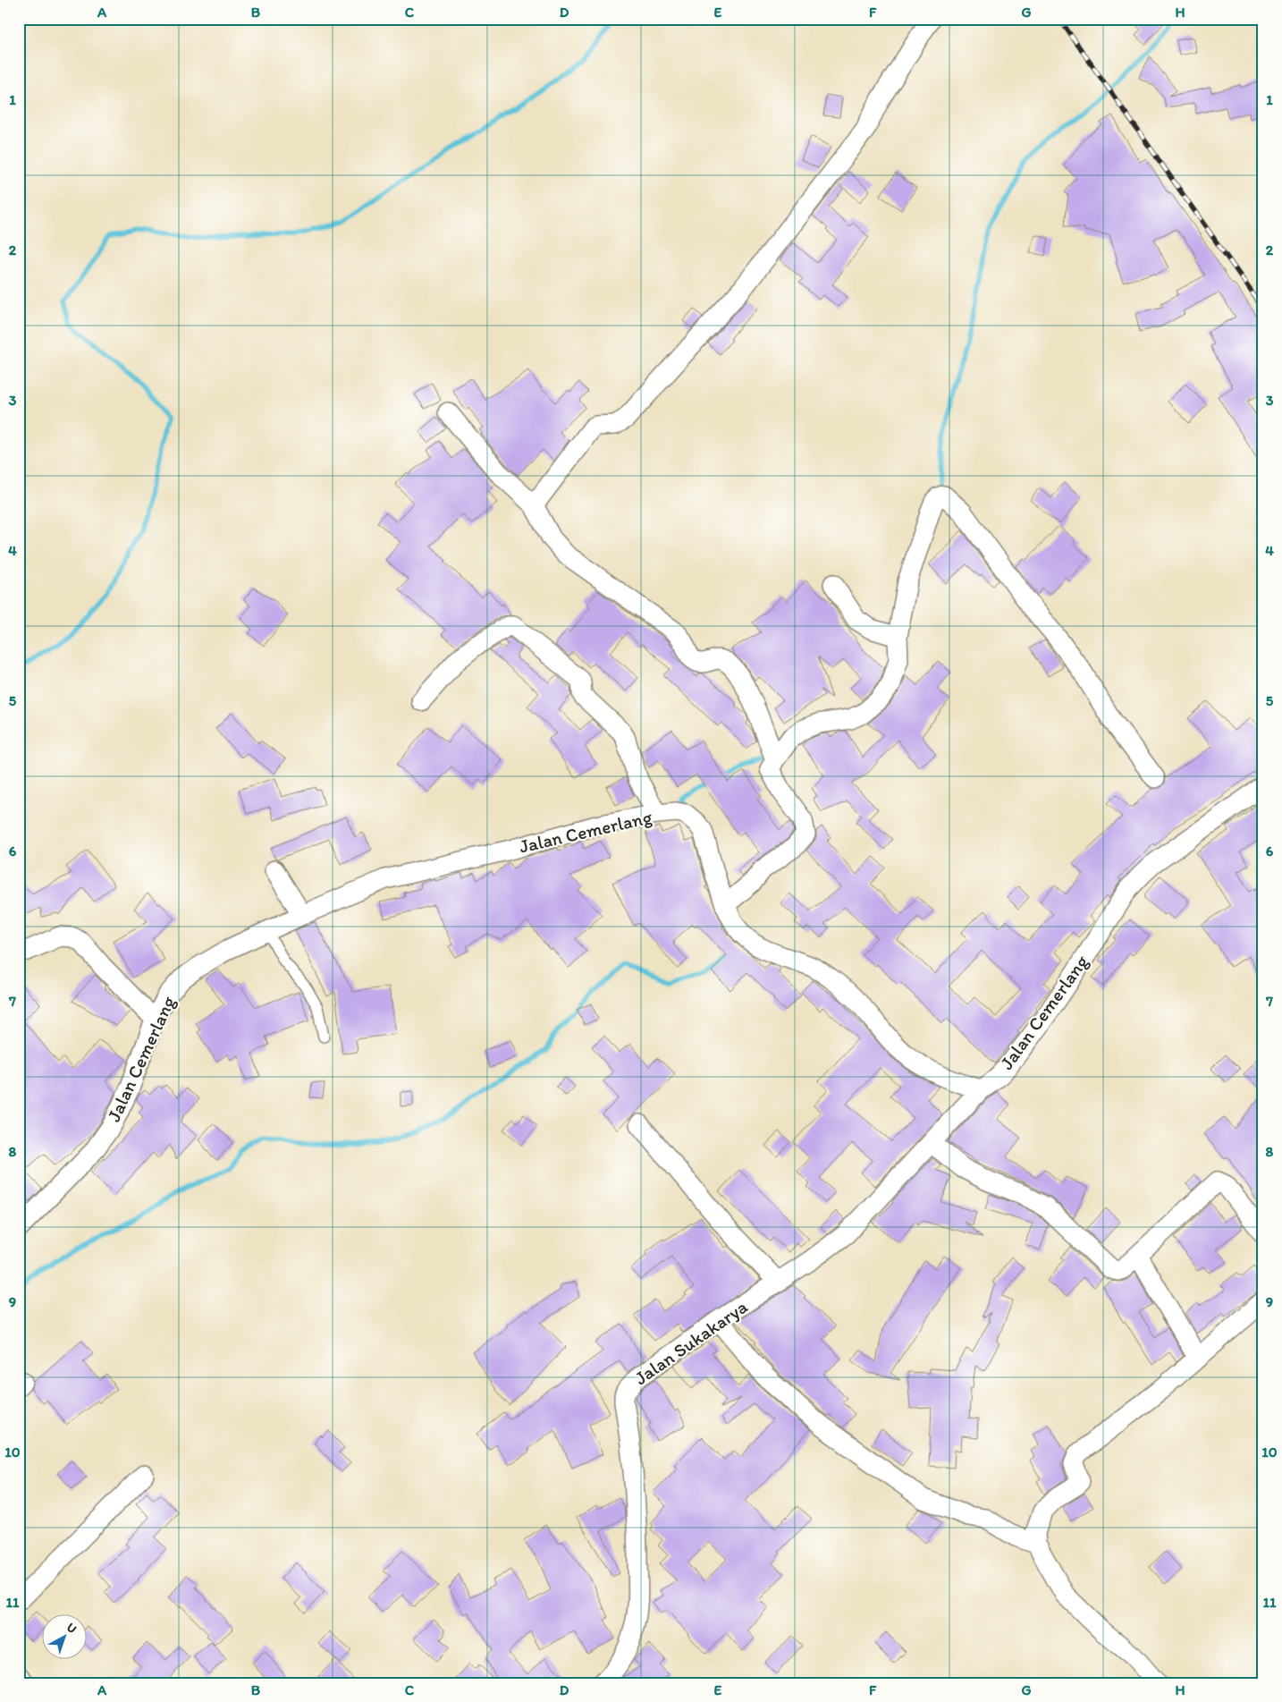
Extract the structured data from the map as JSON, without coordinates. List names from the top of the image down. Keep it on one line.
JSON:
{"streets":{"street":["Jalan Cemerlang","Jalan Sukakarya"]},"crossings":[["Jalan Cemerlang","Jalan Sukakarya"]],"north":"top right","grid":{"columns":["A","B","C","D","E","F","G","H"],"rows":["1","2","3","4","5","6","7","8","9","10","11"]}}
